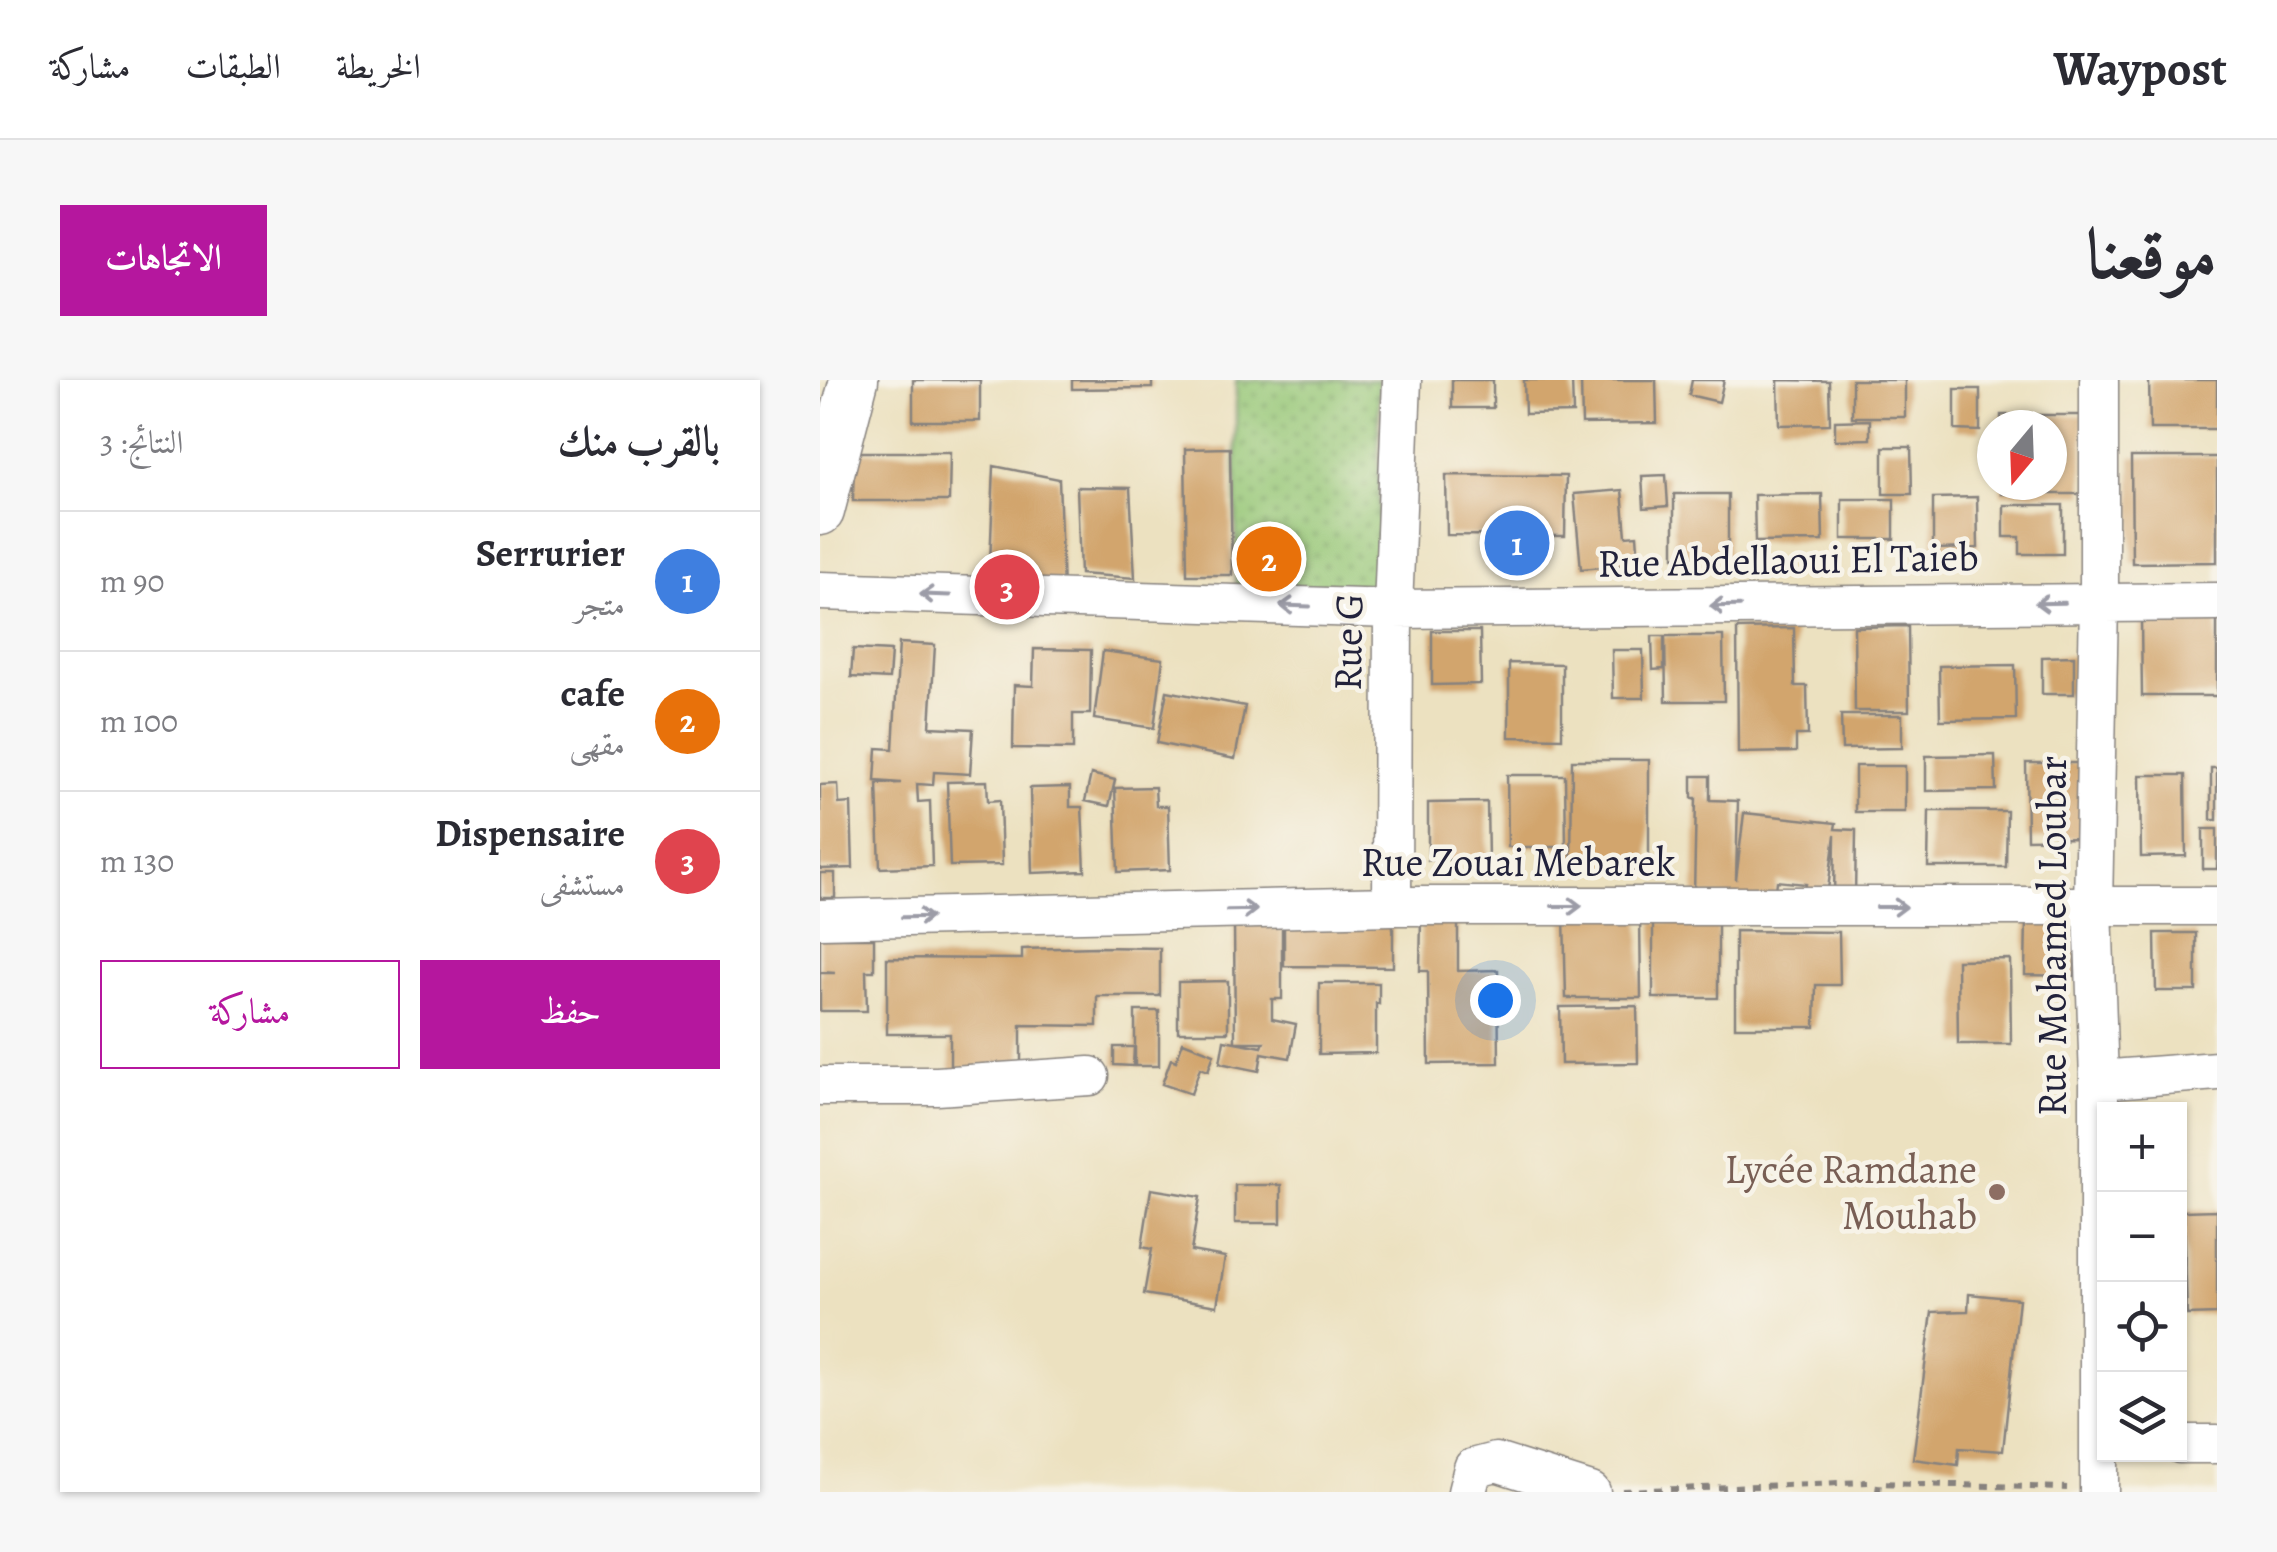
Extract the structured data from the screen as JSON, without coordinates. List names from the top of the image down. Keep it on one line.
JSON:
{"streets":{"street":["Rue Abdellaoui El Taieb","Rue G","Rue Zouai Mebarek","Rue Mohamed Loubar"]},"crossings":[["Rue Abdellaoui El Taieb","Rue G"],["Rue Abdellaoui El Taieb","Rue Mohamed Loubar"],["Rue G","Rue Zouai Mebarek"],["Rue Zouai Mebarek","Rue Mohamed Loubar"]],"one_way":["Rue Abdellaoui El Taieb","Rue Zouai Mebarek"],"places":["Lycée Ramdane Mouhab"],"north":"bottom","page":{"header":"Waypost","nav":["الخريطة","الطبقات","مشاركة"],"title":"موقعنا","buttons":["الاتجاهات",["حفظ","مشاركة"]],"heading":["بالقرب منك","النتائج: 3"],"pins":["1","2","3"],"list":[{"mark":"1","name":"Serrurier","note":"متجر","value":"90 m"},{"mark":"2","name":"cafe","note":"مقهى","value":"100 m"},{"mark":"3","name":"Dispensaire","note":"مستشفى","value":"130 m"}],"map_buttons":["+","−"]}}
